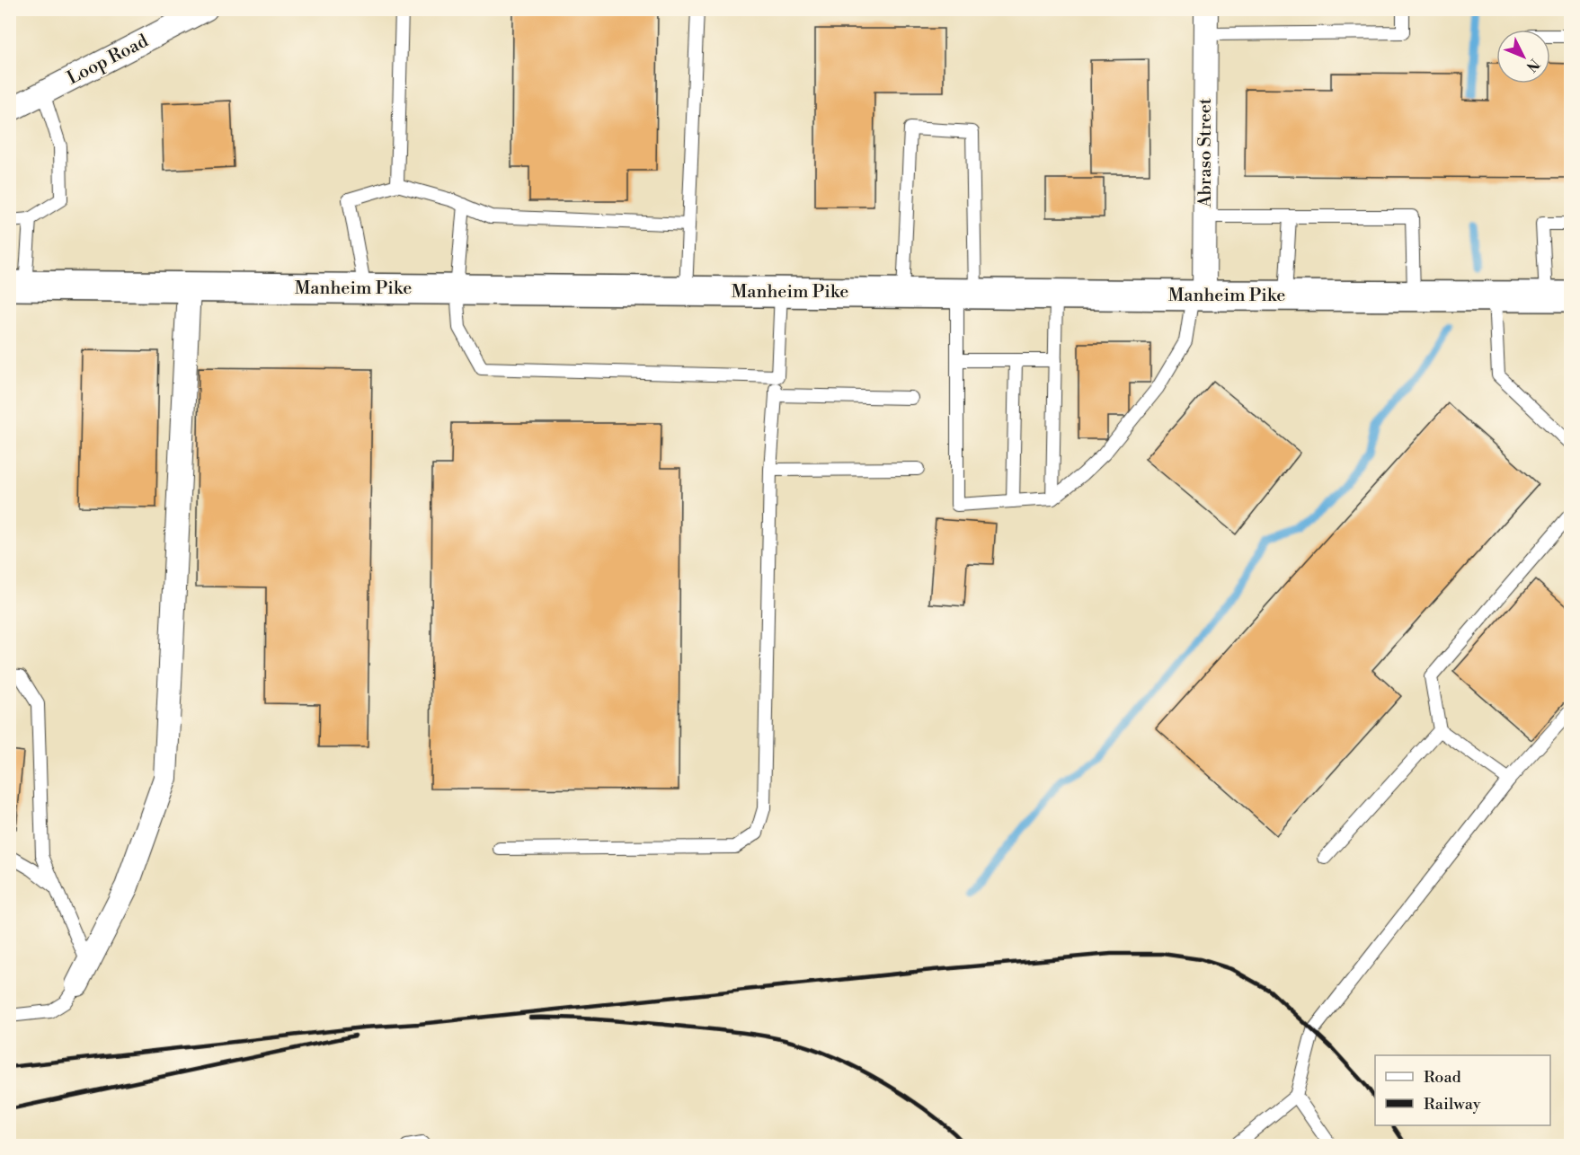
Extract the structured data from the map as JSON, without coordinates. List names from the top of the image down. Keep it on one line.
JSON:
{"streets":{"main road":["Manheim Pike"],"street":["Loop Road","Abraso Street"]},"crossings":[["Abraso Street","Manheim Pike"]],"legend":["Road","Railway"],"north":"bottom right"}
